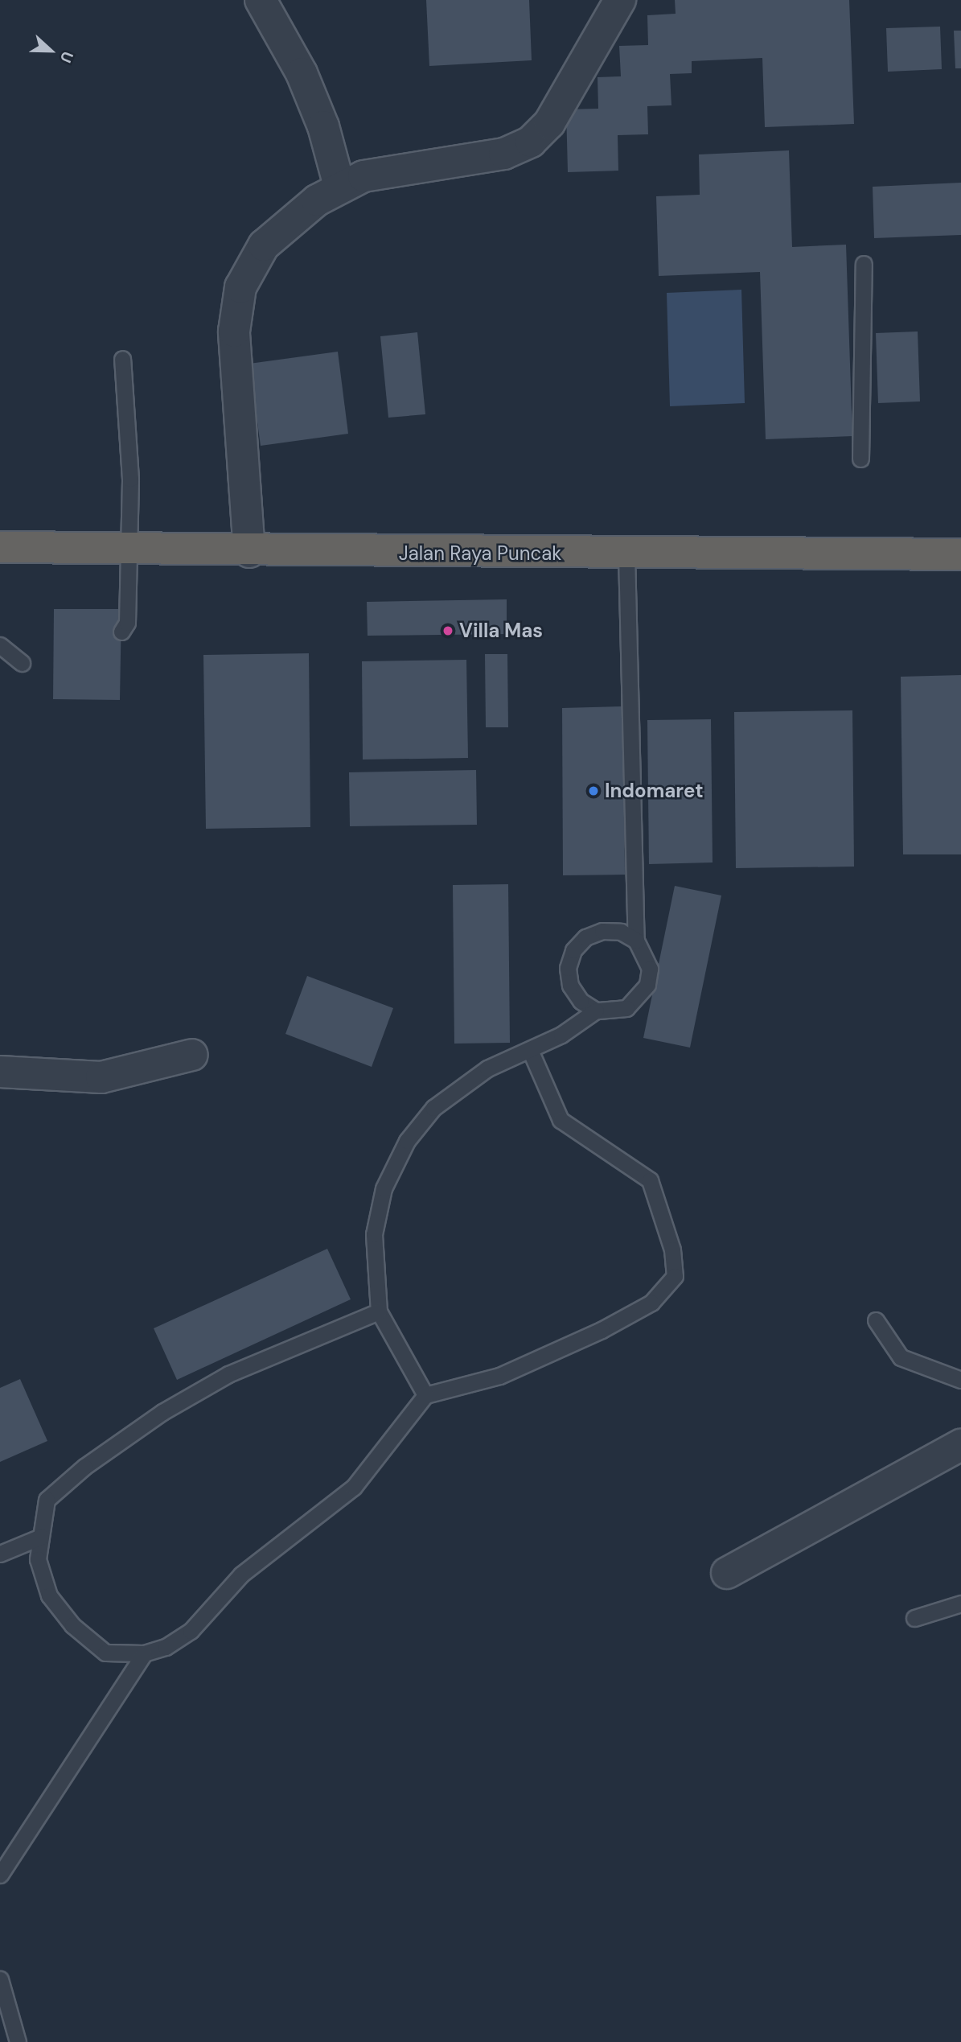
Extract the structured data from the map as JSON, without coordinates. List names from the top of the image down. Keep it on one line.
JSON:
{"streets":{"highway":["Jalan Raya Puncak"]},"places":["Villa Mas","Indomaret"],"north":"right"}
